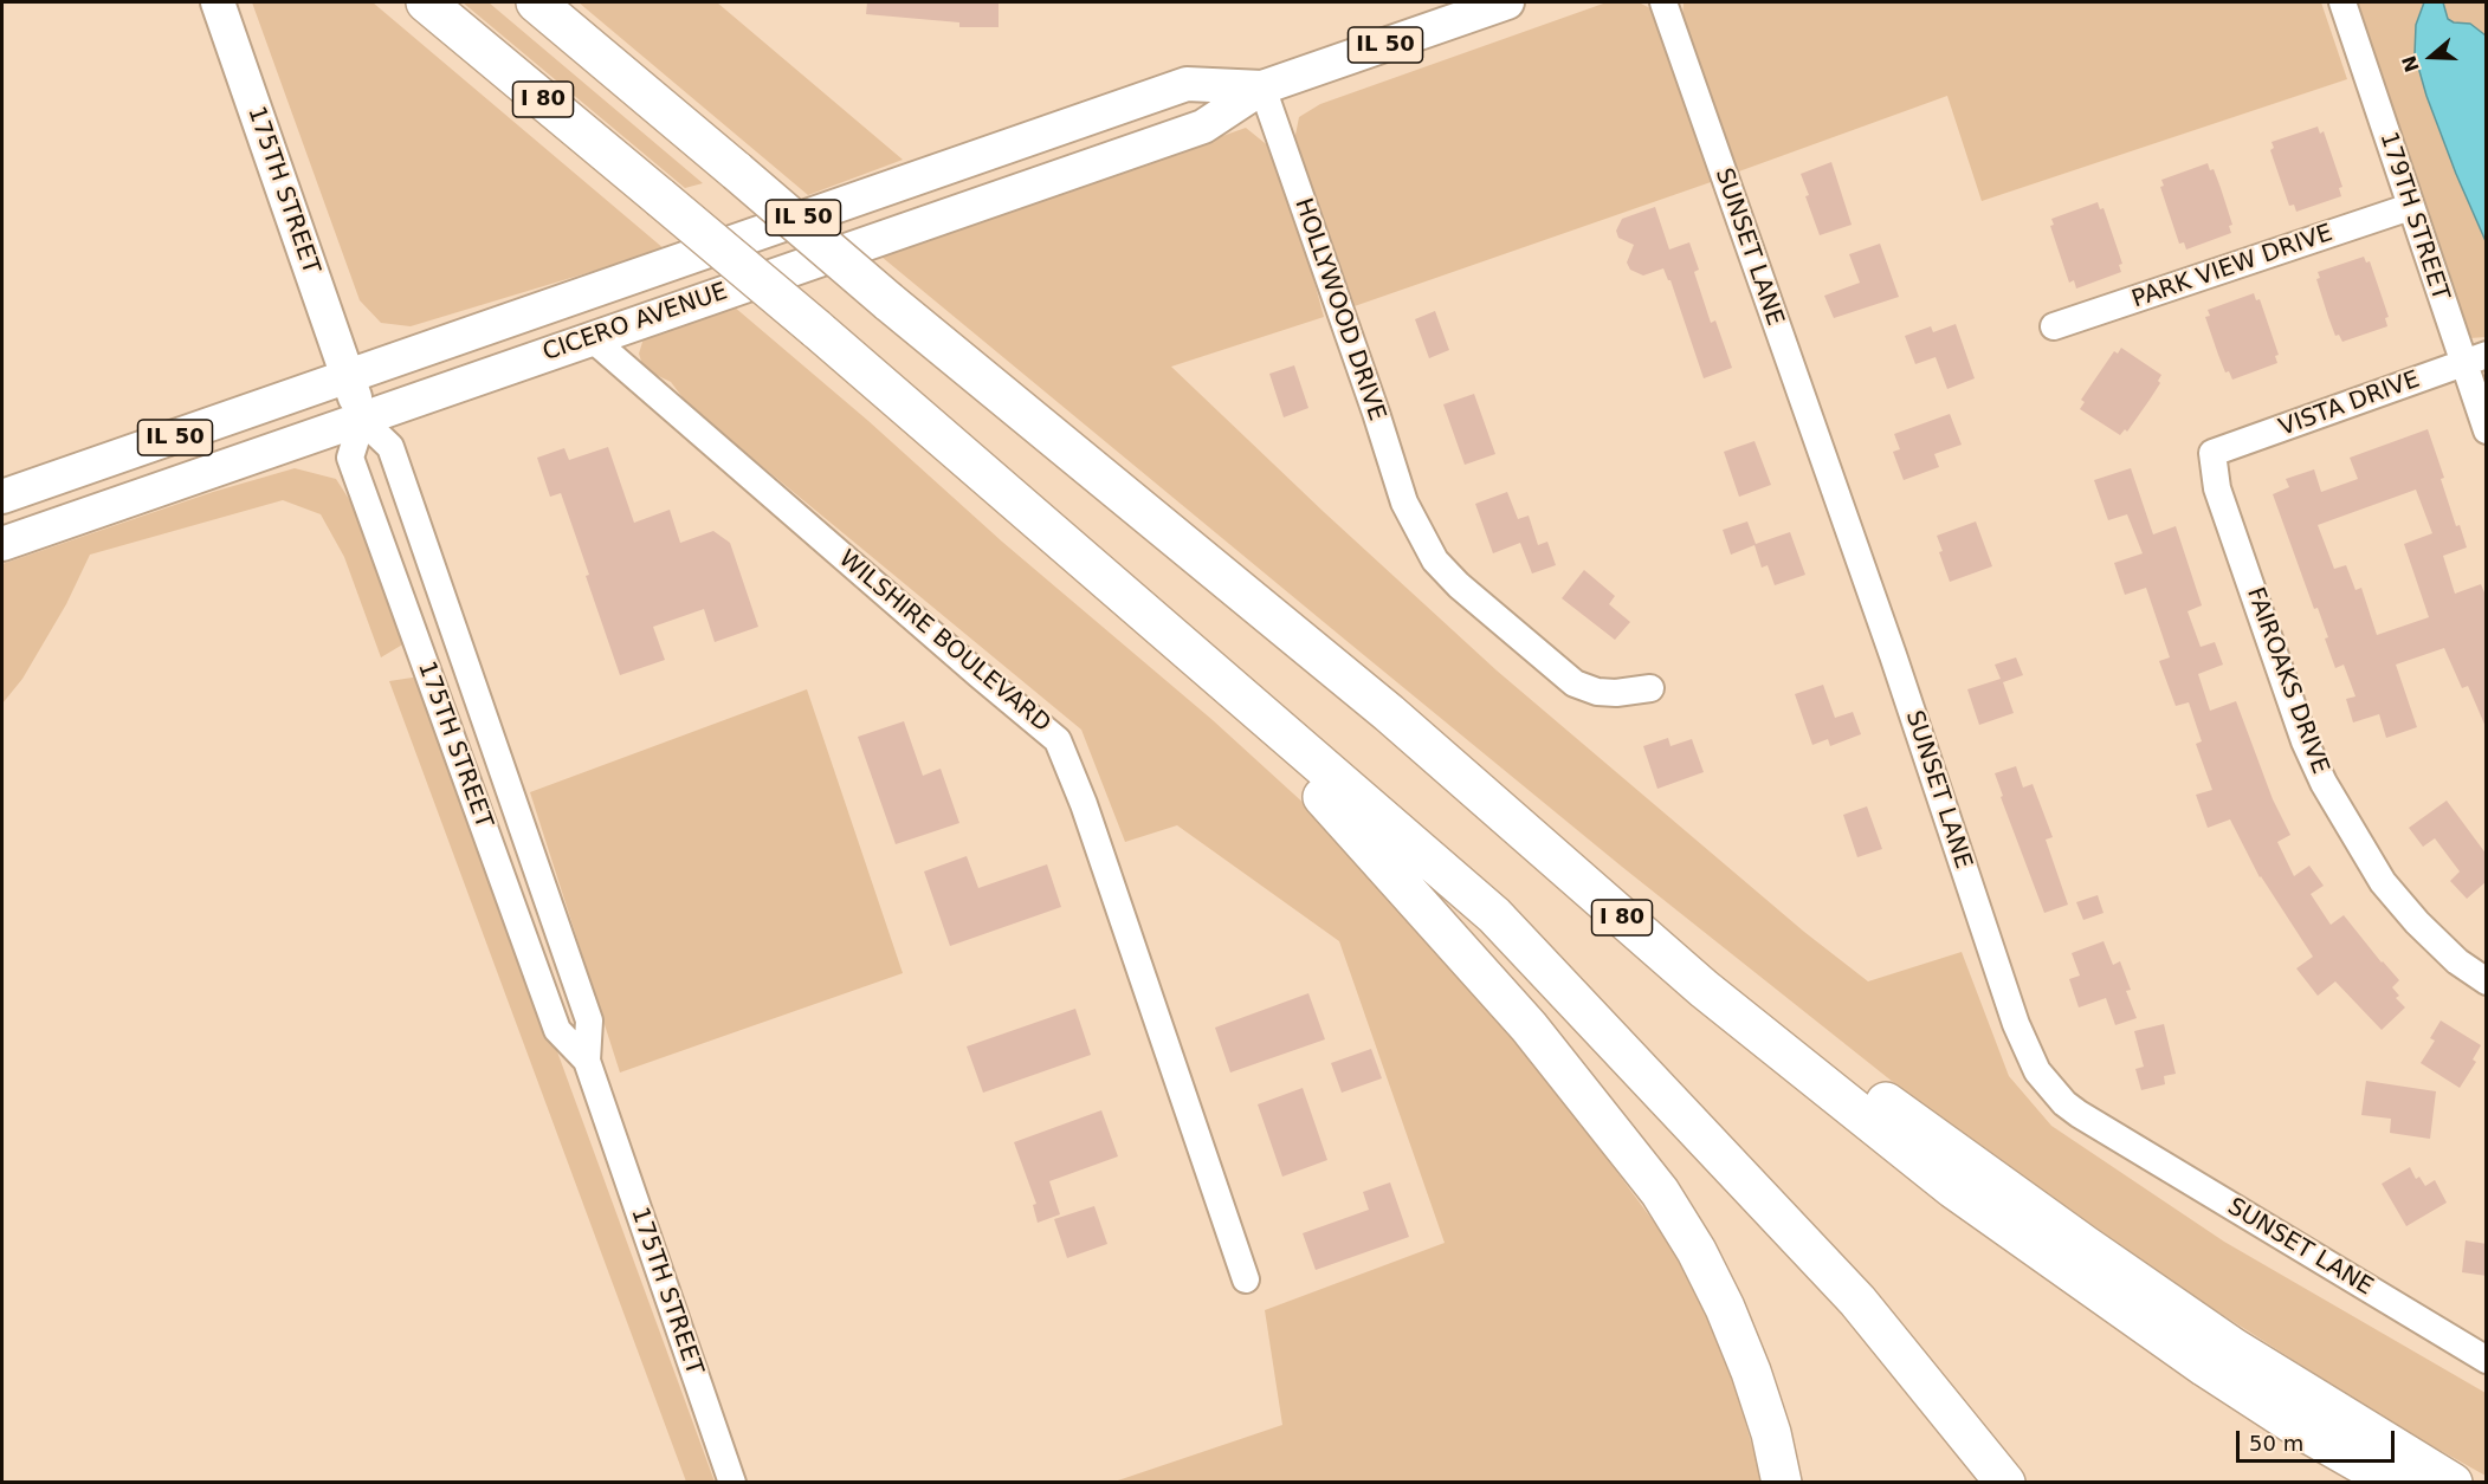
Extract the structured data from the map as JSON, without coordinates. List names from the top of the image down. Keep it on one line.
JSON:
{"streets":{"highway":["I 80"],"main road":["IL 50","175TH STREET","CICERO AVENUE"],"street":["179TH STREET","SUNSET LANE","PARK VIEW DRIVE","HOLLYWOOD DRIVE","VISTA DRIVE","WILSHIRE BOULEVARD","FAIROAKS DRIVE"]},"crossings":[["175TH STREET","CICERO AVENUE"],["179TH STREET","PARK VIEW DRIVE"],["179TH STREET","VISTA DRIVE"],["HOLLYWOOD DRIVE","CICERO AVENUE"],["CICERO AVENUE","WILSHIRE BOULEVARD"],["VISTA DRIVE","FAIROAKS DRIVE"]],"scale_bar":"50 m","north":"left"}
